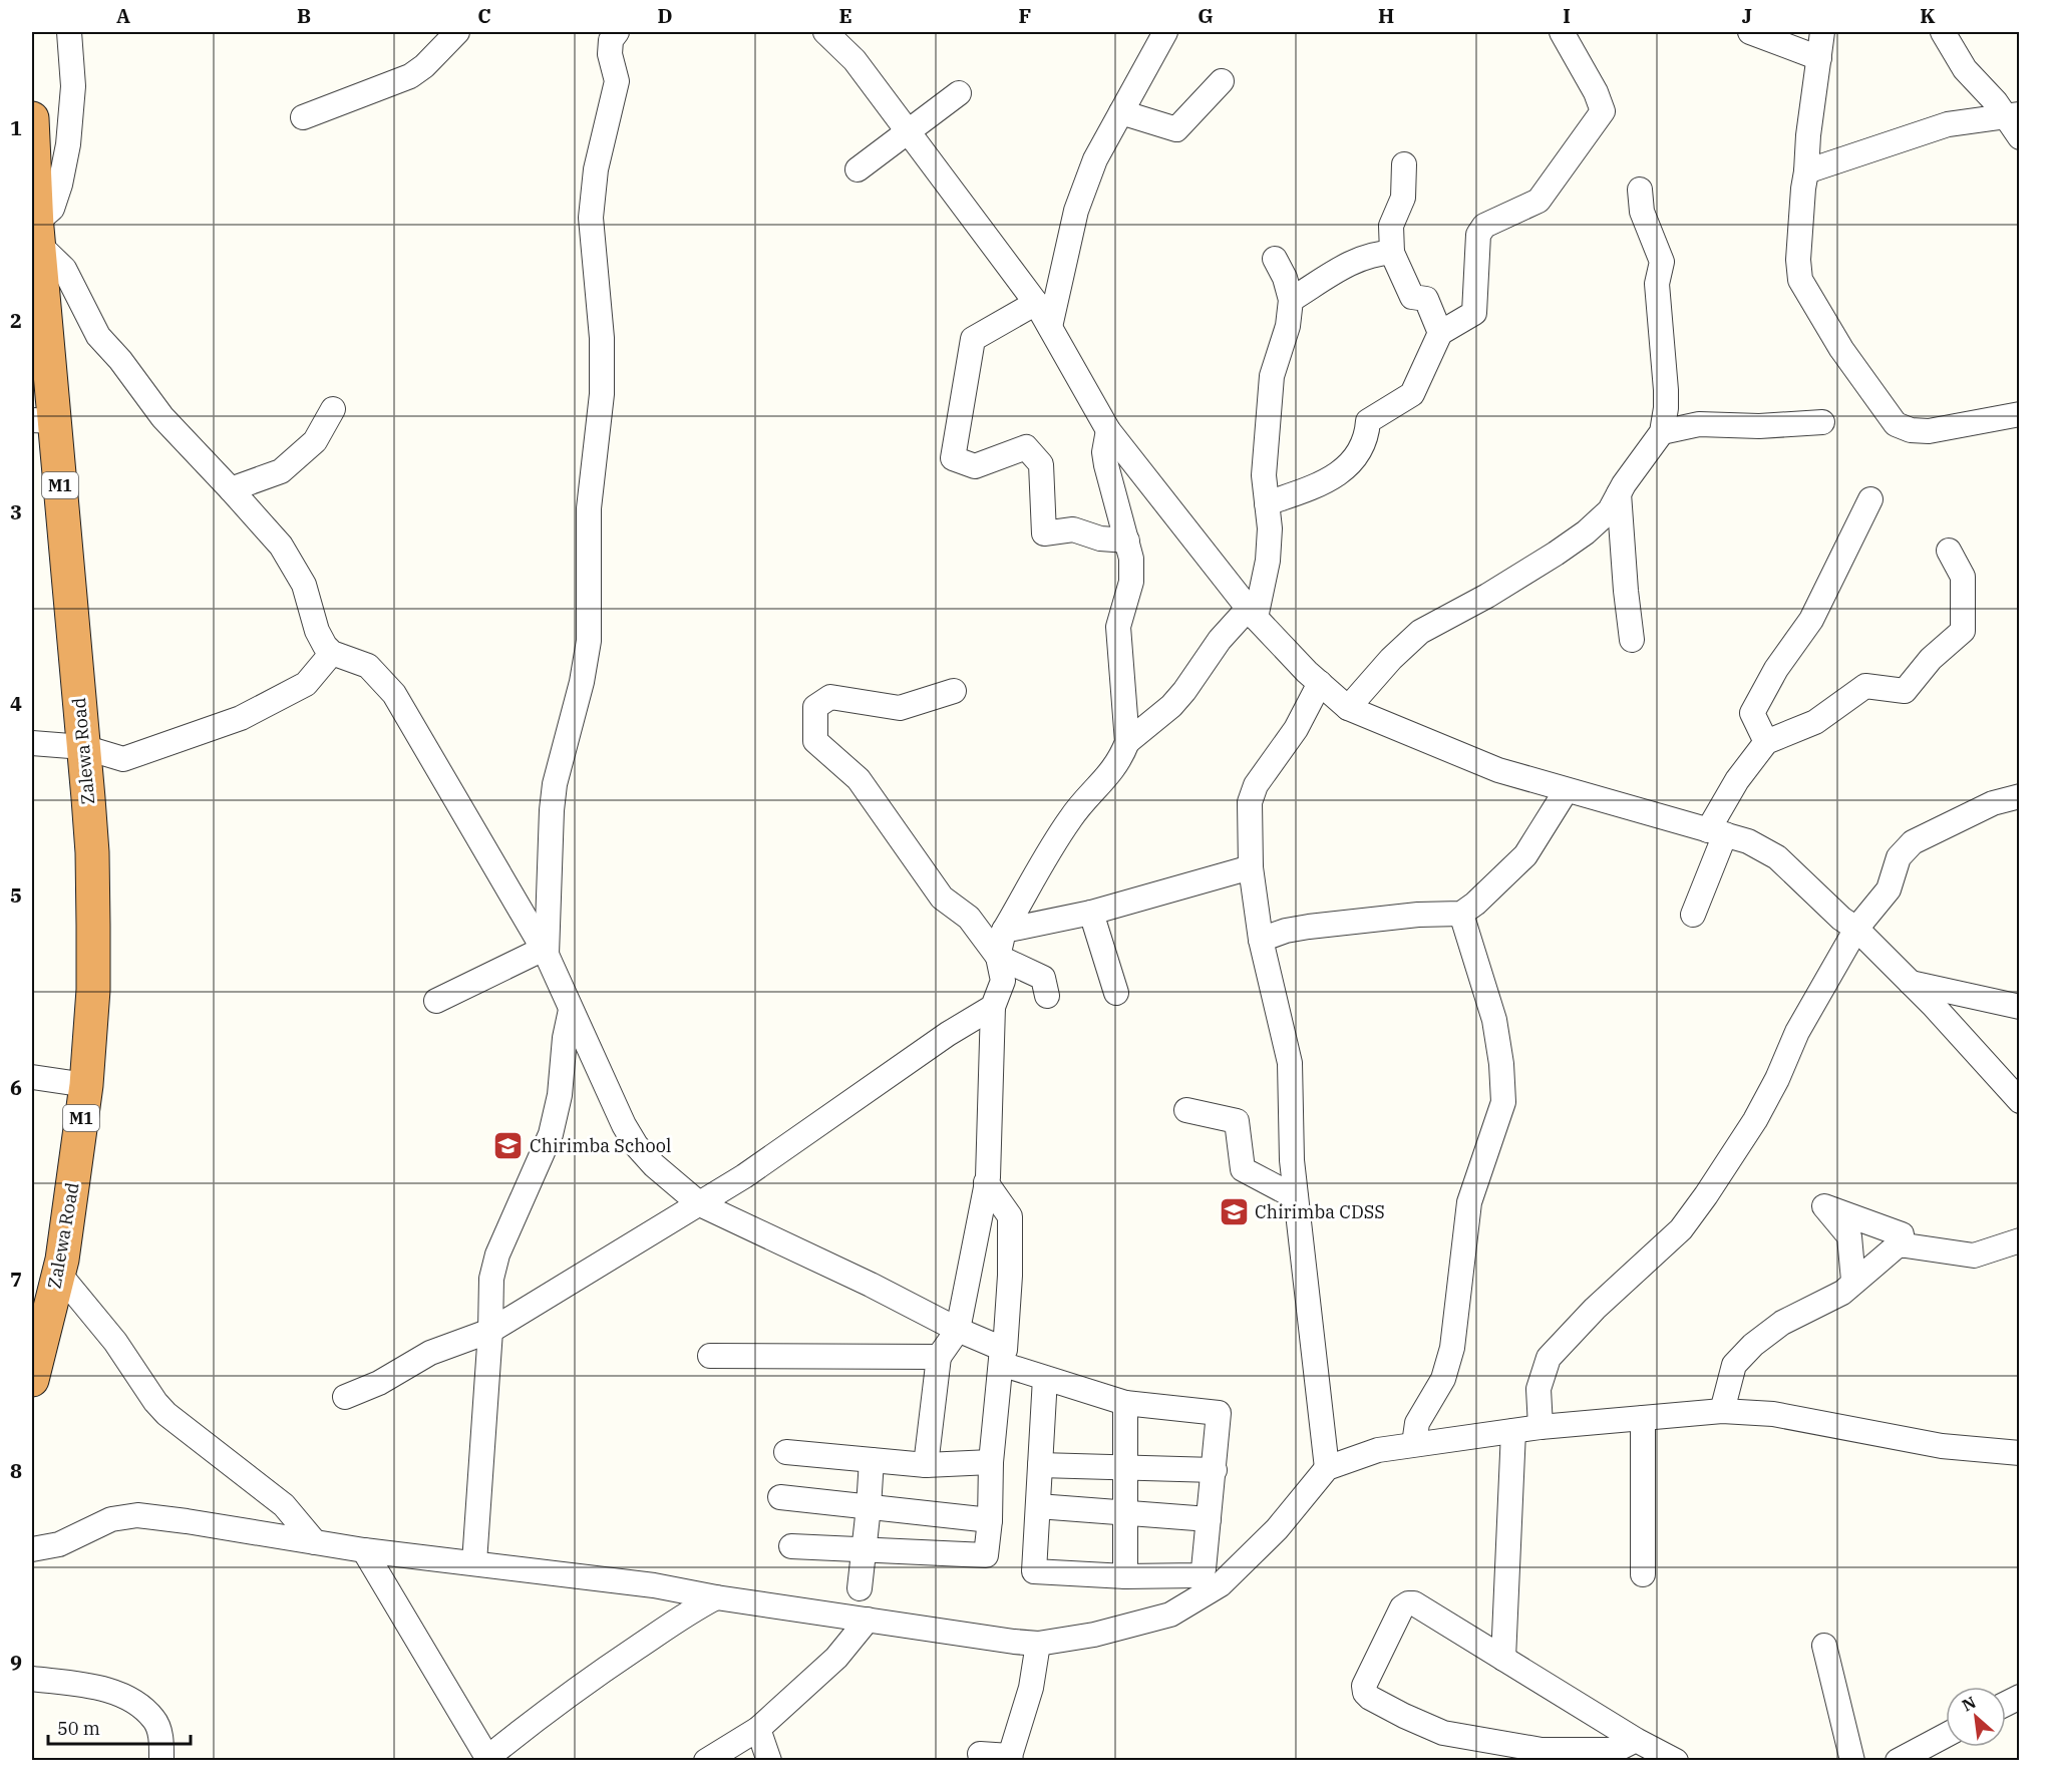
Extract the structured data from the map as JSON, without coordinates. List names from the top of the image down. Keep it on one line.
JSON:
{"streets":{"highway":["M1","Zalewa Road"]},"places":{"school or university":["Chirimba School","Chirimba CDSS"]},"scale_bar":"50 m","north":"top left","grid":{"columns":["A","B","C","D","E","F","G","H","I","J","K"],"rows":["1","2","3","4","5","6","7","8","9"]}}
